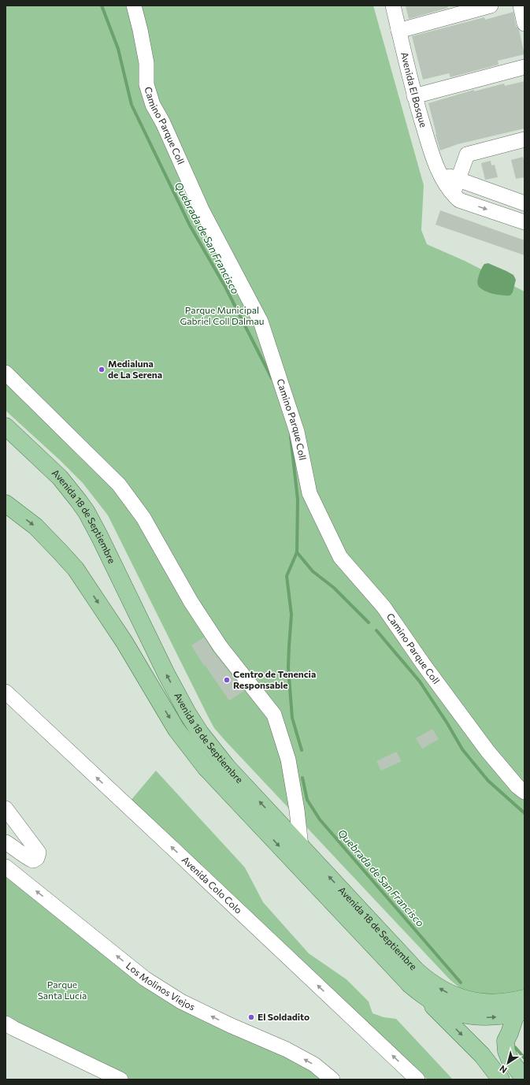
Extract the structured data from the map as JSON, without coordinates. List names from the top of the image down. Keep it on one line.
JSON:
{"streets":{"main road":["Avenida 18 de Septiembre"],"street":["Avenida El Bosque","Camino Parque Coll","Avenida Colo Colo","Los Molinos Viejos"]},"one_way":["Avenida Colo Colo"],"water":["Quebrada de San Francisco"],"parks":["Parque Municipal Gabriel Coll Dalmau","Parque Santa Lucía"],"places":["Medialuna de La Serena","Centro de Tenencia Responsable","El Soldadito"],"north":"bottom left"}
